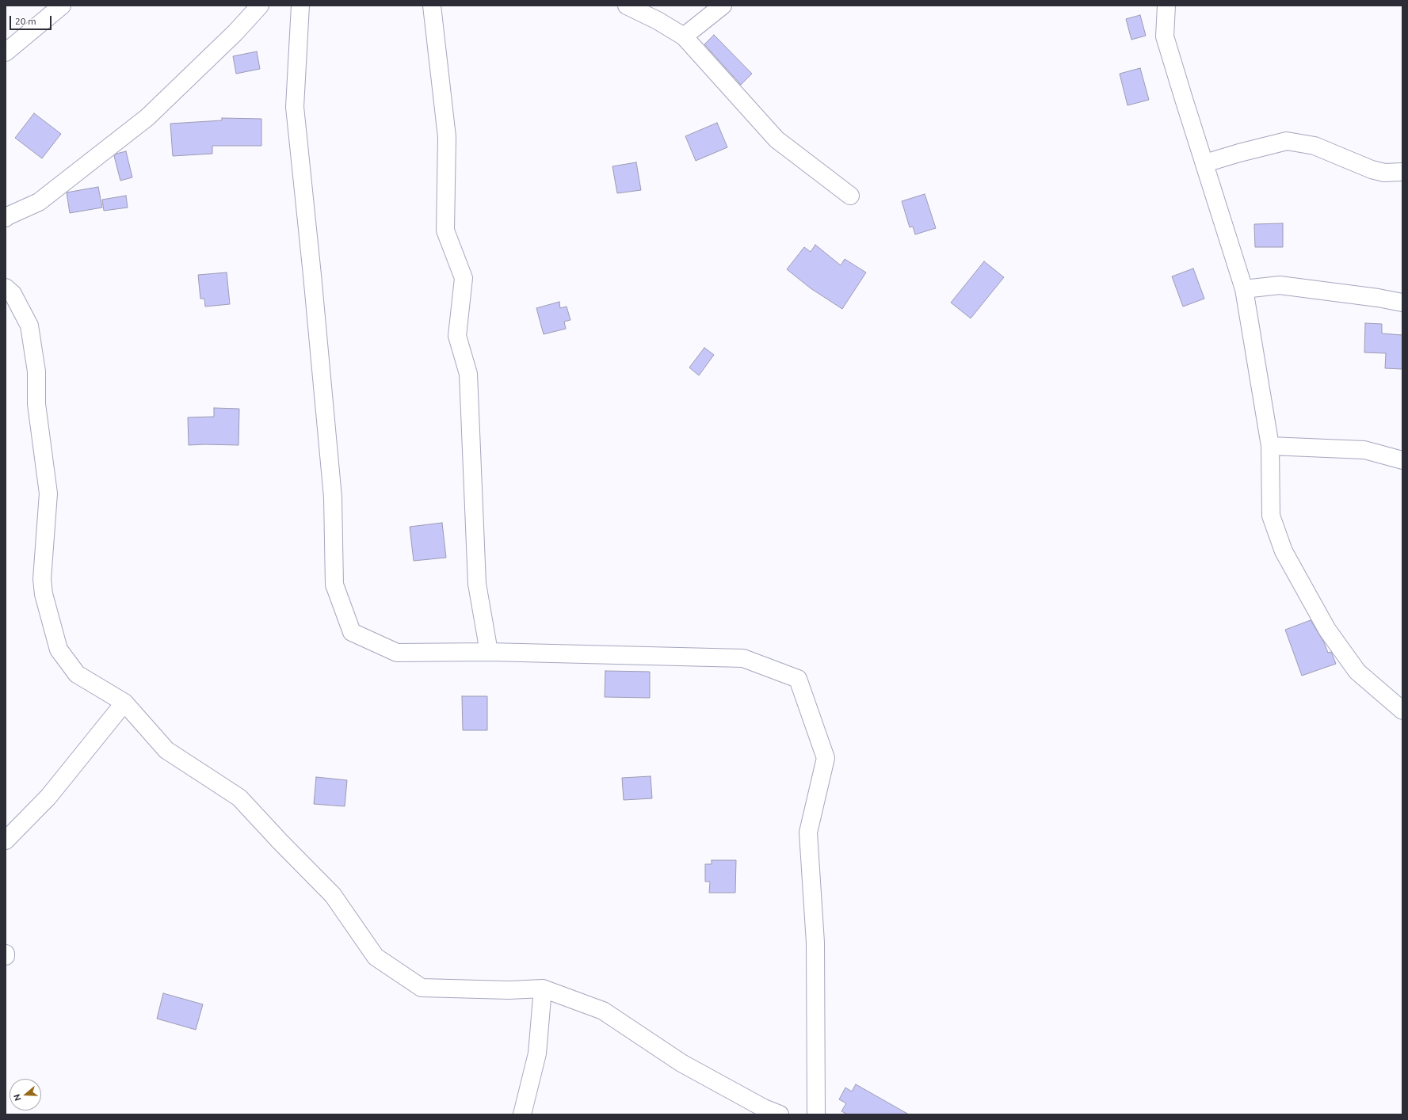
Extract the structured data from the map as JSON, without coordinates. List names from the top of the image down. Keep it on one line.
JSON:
{"scale_bar":"20 m","north":"left"}
